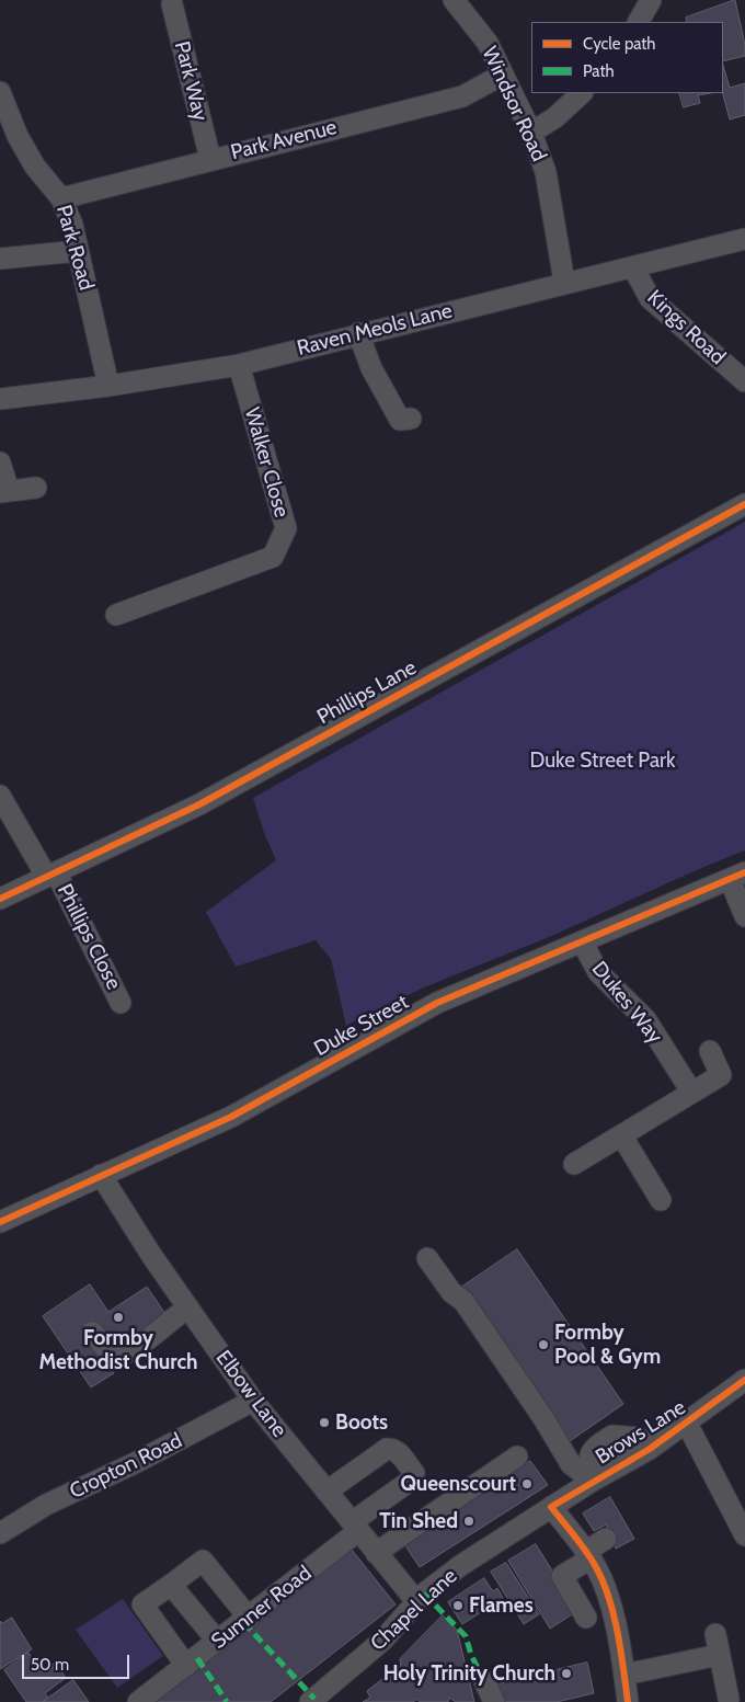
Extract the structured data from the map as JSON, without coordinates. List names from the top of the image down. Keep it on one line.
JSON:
{"streets":{"street":["Park Way","Windsor Road","Park Avenue","Park Road","Kings Road","Raven Meols Lane","Walker Close","Phillips Lane","Phillips Close","Dukes Way","Duke Street","Elbow Lane","Brows Lane","Cropton Road","Sumner Road","Chapel Lane"]},"crossings":[["Park Way","Park Avenue"],["Windsor Road","Park Avenue"],["Windsor Road","Raven Meols Lane"],["Park Avenue","Park Road"],["Park Road","Raven Meols Lane"],["Kings Road","Raven Meols Lane"],["Raven Meols Lane","Walker Close"],["Phillips Lane","Phillips Close"],["Dukes Way","Duke Street"],["Duke Street","Elbow Lane"],["Elbow Lane","Cropton Road"],["Elbow Lane","Sumner Road"],["Elbow Lane","Chapel Lane"],["Brows Lane","Chapel Lane"]],"parks":["Duke Street Park"],"places":["Formby Methodist Church","Formby Pool & Gym","Boots","Queenscourt","Tin Shed","Flames","Holy Trinity Church"],"legend":["Cycle path","Path"],"scale_bar":"50 m"}
